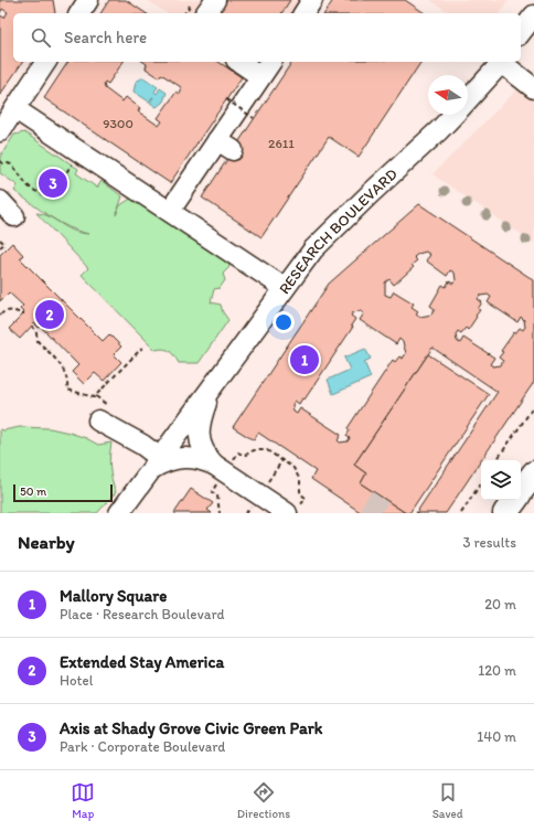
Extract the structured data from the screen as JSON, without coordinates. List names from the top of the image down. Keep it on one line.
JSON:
{"streets":{"street":["RESEARCH BOULEVARD"]},"house_numbers":["9300","2611"],"scale_bar":"50 m","north":"left","page":{"search":"Search here","pins":["3","2","1"],"scale":"50 m","heading":["Nearby","3 results"],"list":[{"mark":"1","name":"Mallory Square","note":"Place · Research Boulevard","value":"20 m"},{"mark":"2","name":"Extended Stay America","note":"Hotel","value":"120 m"},{"mark":"3","name":"Axis at Shady Grove Civic Green Park","note":"Park · Corporate Boulevard","value":"140 m"}],"nav":["Map","Directions","Saved"]}}
